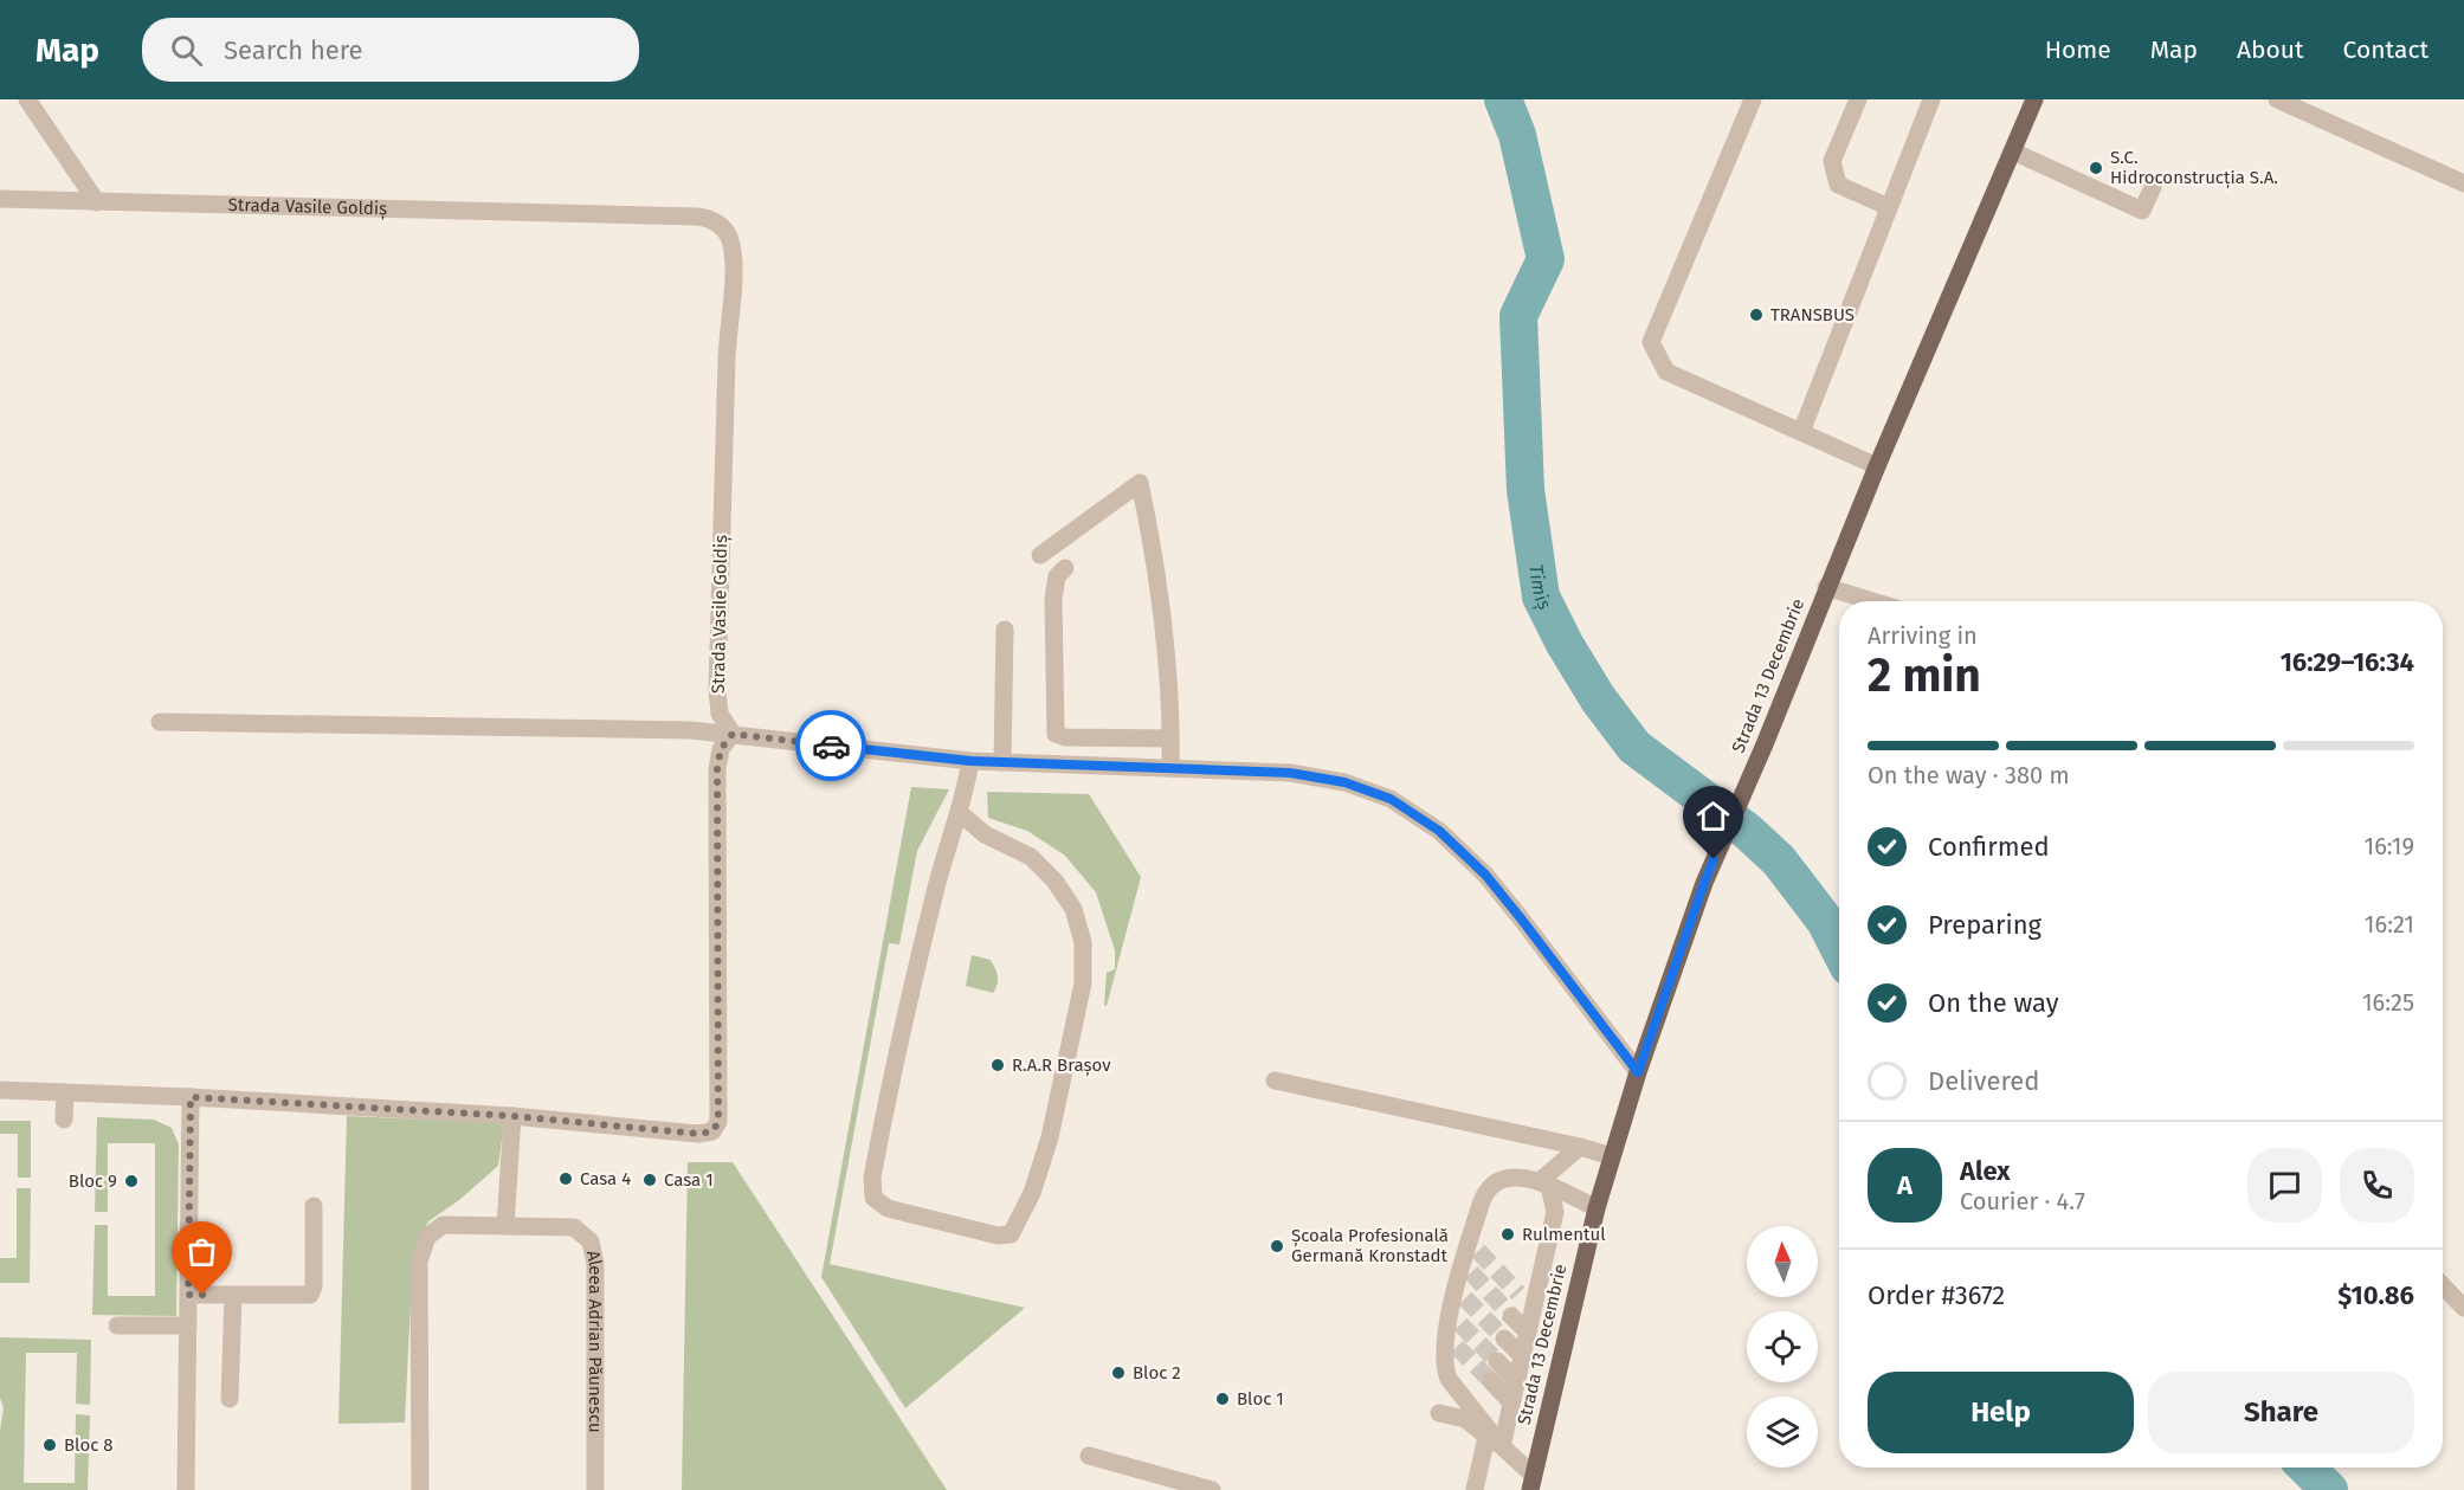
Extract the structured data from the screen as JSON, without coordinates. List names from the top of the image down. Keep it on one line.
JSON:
{"streets":{"main road":["Strada 13 Decembrie"],"street":["Strada Vasile Goldiș","Aleea Adrian Păunescu"]},"water":["Timiș"],"places":["S.C. Hidroconstrucția S.A.","TRANSBUS","R.A.R Brașov","Casa 4","Casa 1","Bloc 9","Rulmentul","Școala Profesională Germană Kronstadt","Bloc 2","Bloc 1","Bloc 8"],"north":"top","page":{"header":"Map","search":"Search here","nav":["Home","Map","About","Contact"],"heading":["2 min","Arriving in","16:29–16:34"],"panel":["Alex","Courier · 4.7","Order #3672","$10.86"],"bar":"On the way · 380 m","list":[["Confirmed","16:19"],["Preparing","16:21"],["On the way","16:25"],"Delivered"],"round":"A","buttons":["Help","Share"]}}
